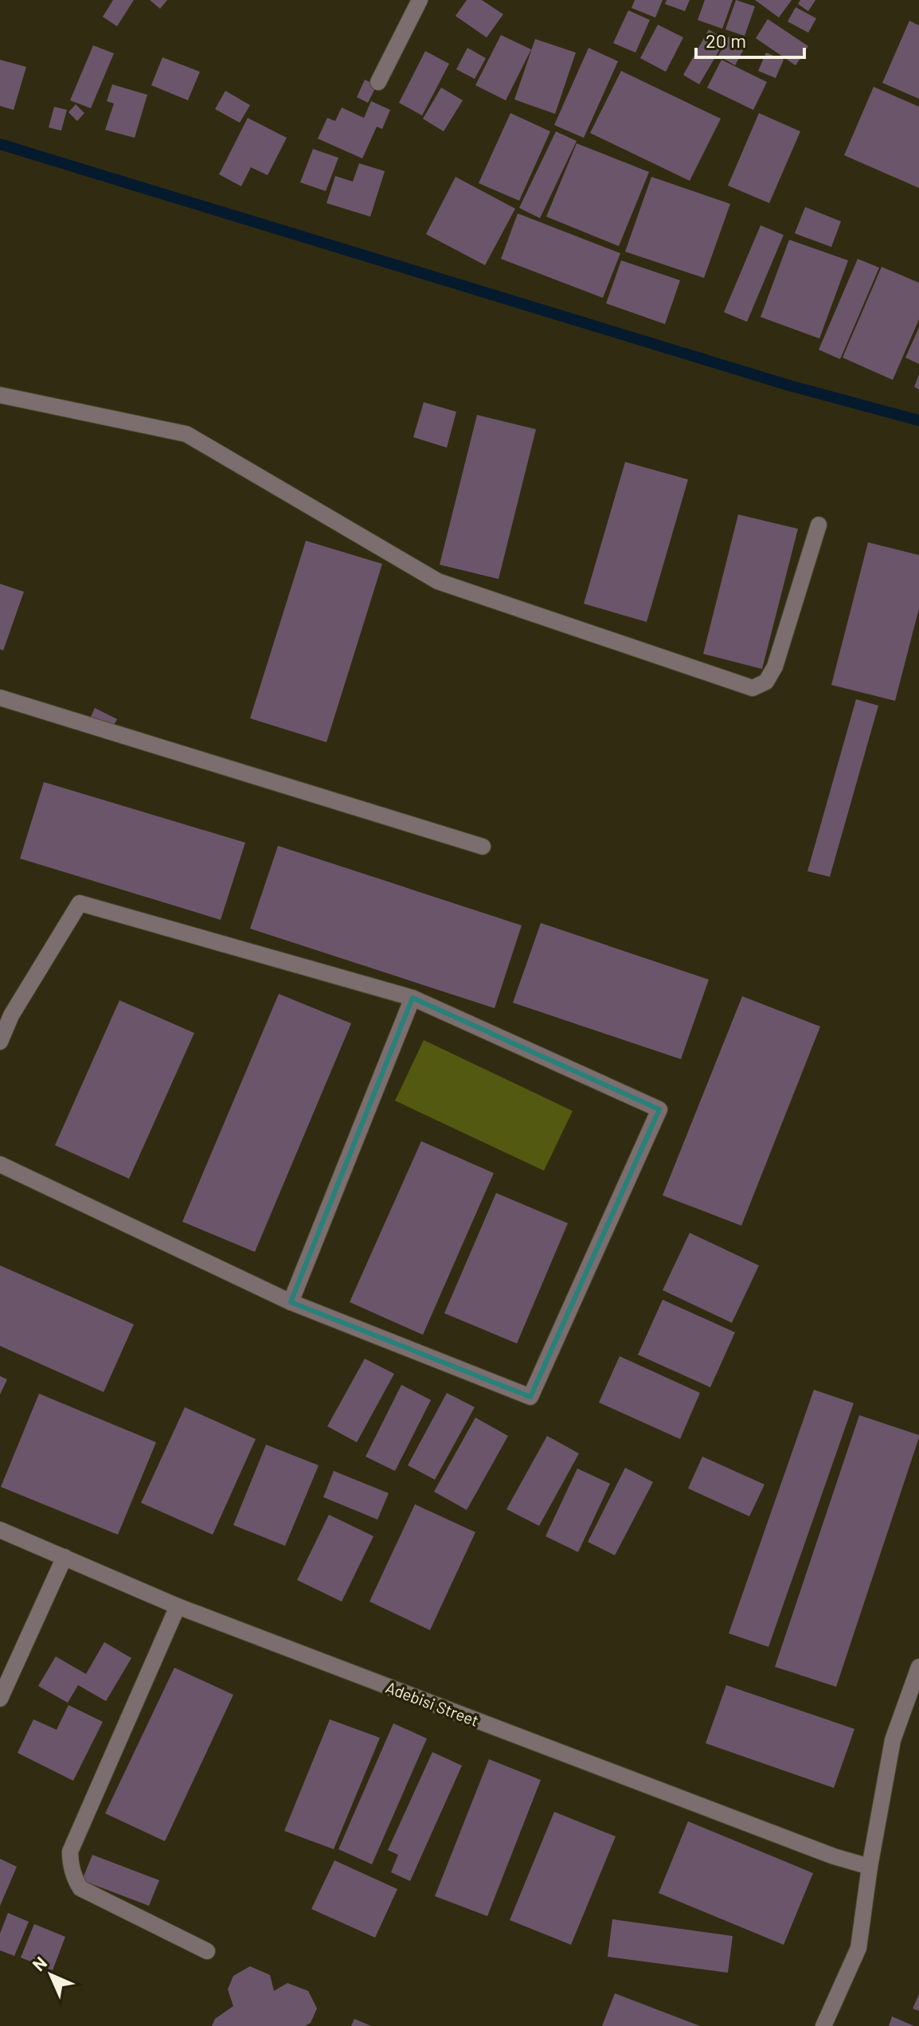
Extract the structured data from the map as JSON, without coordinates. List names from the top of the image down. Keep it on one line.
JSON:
{"streets":{"street":["Adebisi Street"]},"scale_bar":"20 m","north":"top left"}
